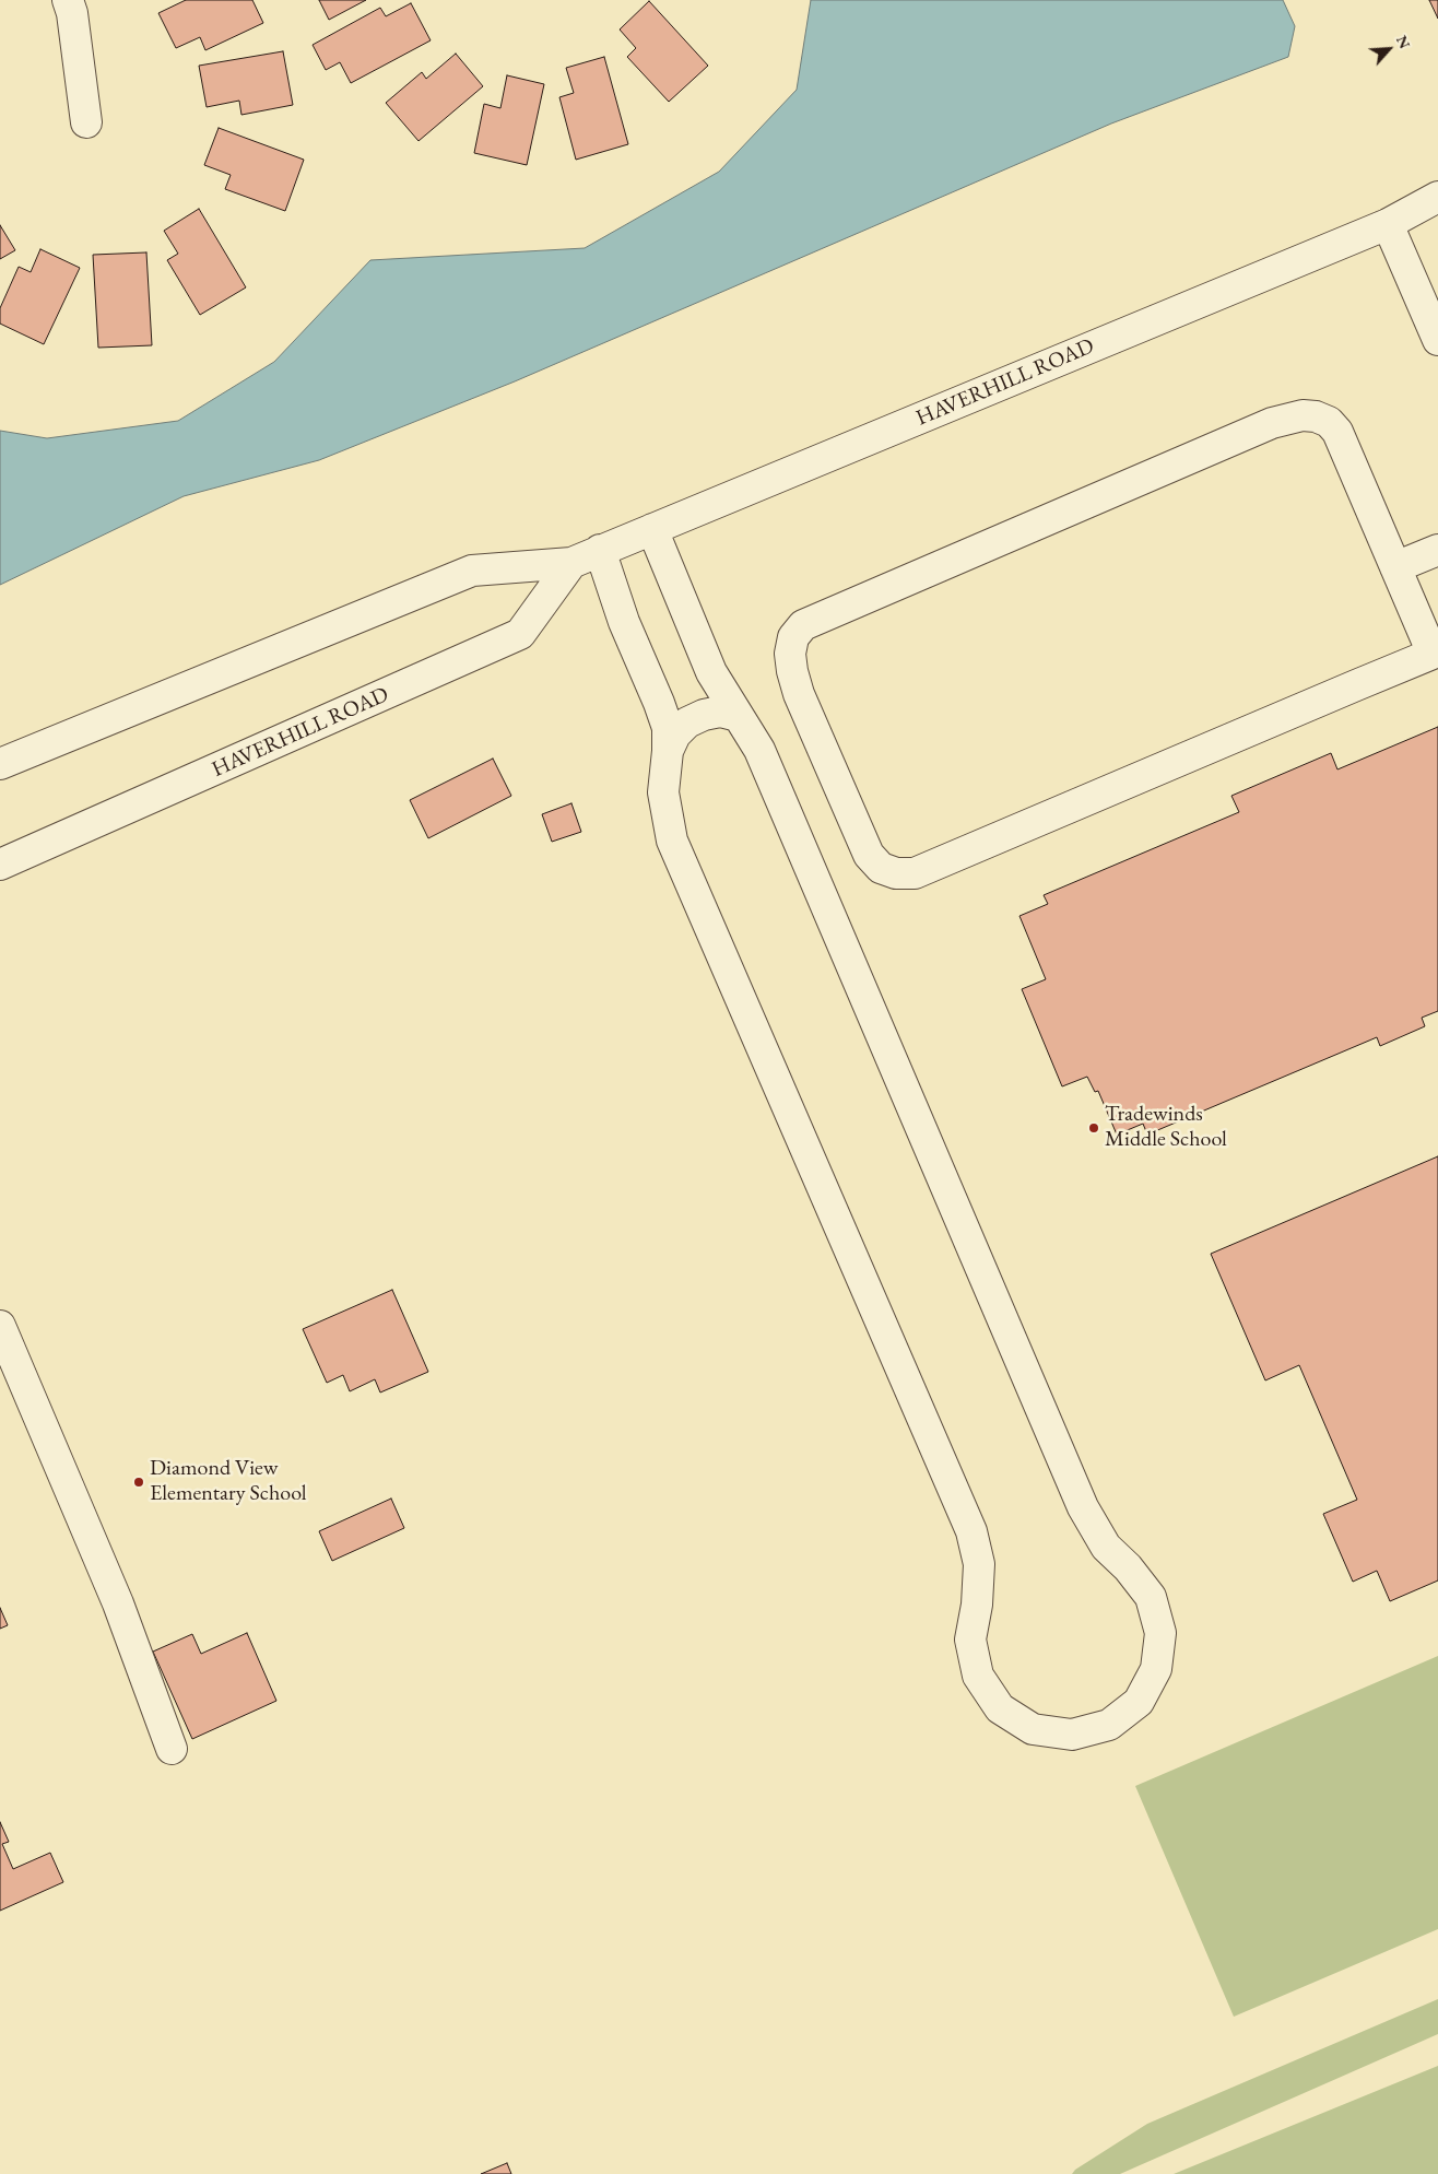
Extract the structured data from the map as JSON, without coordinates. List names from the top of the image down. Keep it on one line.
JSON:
{"streets":{"street":["HAVERHILL ROAD"]},"places":["Tradewinds Middle School","Diamond View Elementary School"],"north":"top right"}
